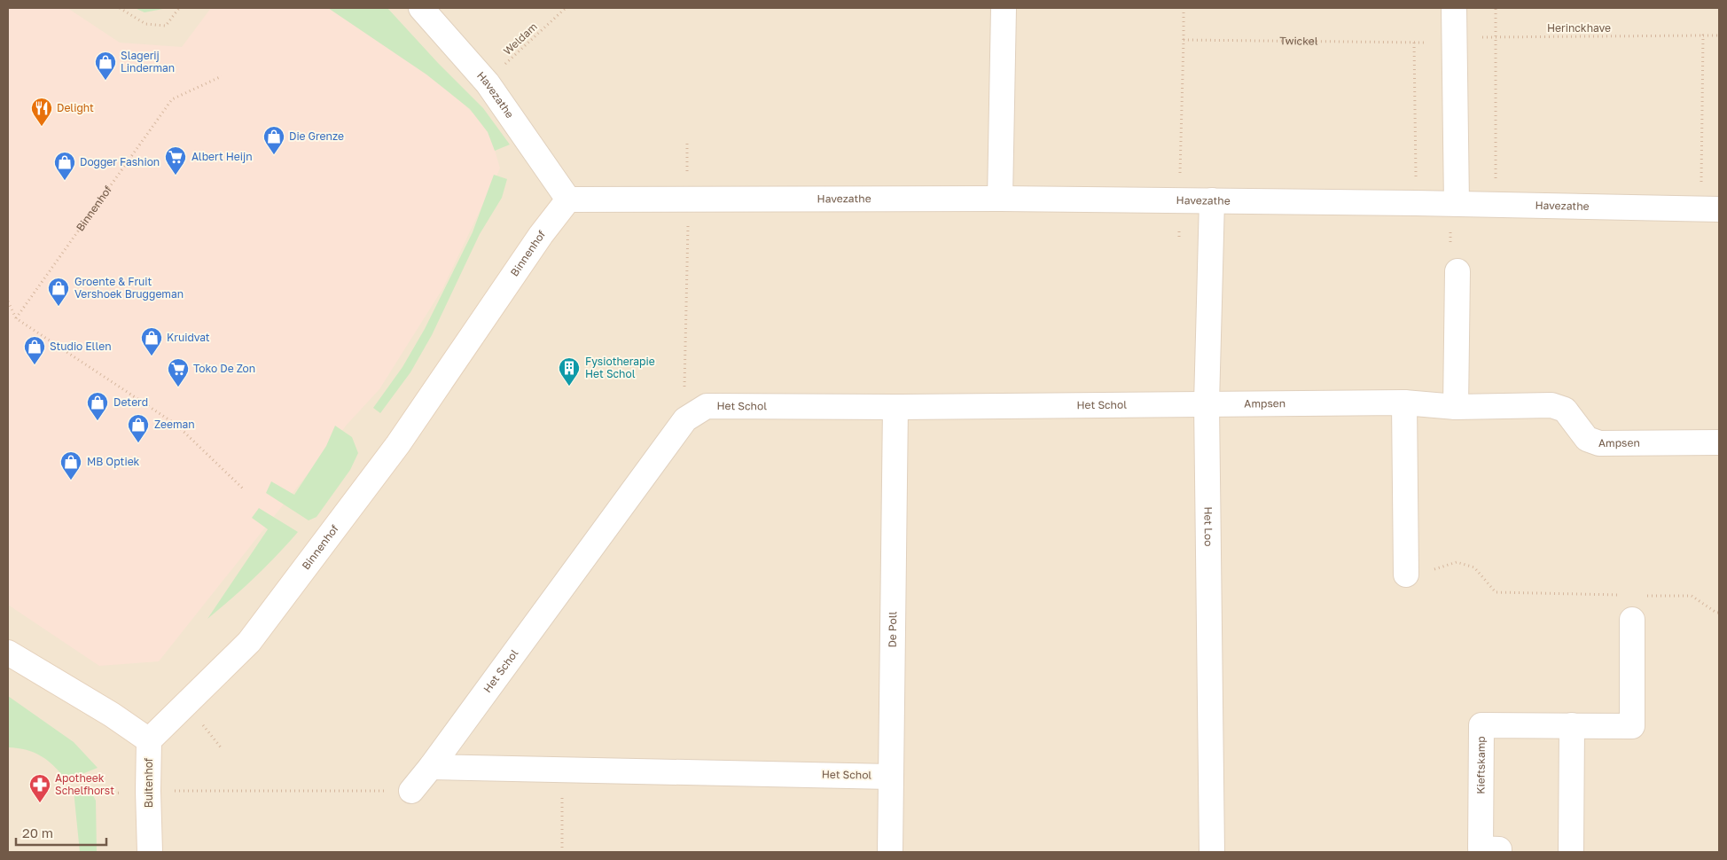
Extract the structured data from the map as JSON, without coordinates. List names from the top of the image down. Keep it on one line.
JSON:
{"streets":{"street":["Havezathe","Binnenhof","Ampsen","Het Schol","Het Loo","De Poll","Kieftskamp","Buitenhof"],"path":["Herinckhave","Weldam","Twickel"]},"crossings":[["Herinckhave","Twickel"],["Weldam","Havezathe"],["Havezathe","Binnenhof"],["Havezathe","Het Loo"],["Binnenhof","Buitenhof"],["Ampsen","Het Schol"],["Ampsen","Het Loo"],["Het Schol","Het Loo"],["Het Schol","De Poll"]],"places":{"shop":["Slagerij Linderman","Die Grenze","Dogger Fashion","Groente & Fruit Vershoek Bruggeman","Kruidvat","Studio Ellen","Deterd","Zeeman","MB Optiek"],"restaurant":["Delight"],"supermarket":["Albert Heijn","Toko De Zon"],"building":["Fysiotherapie Het Schol"],"pharmacy":["Apotheek Schelfhorst"]},"scale_bar":"20 m"}
